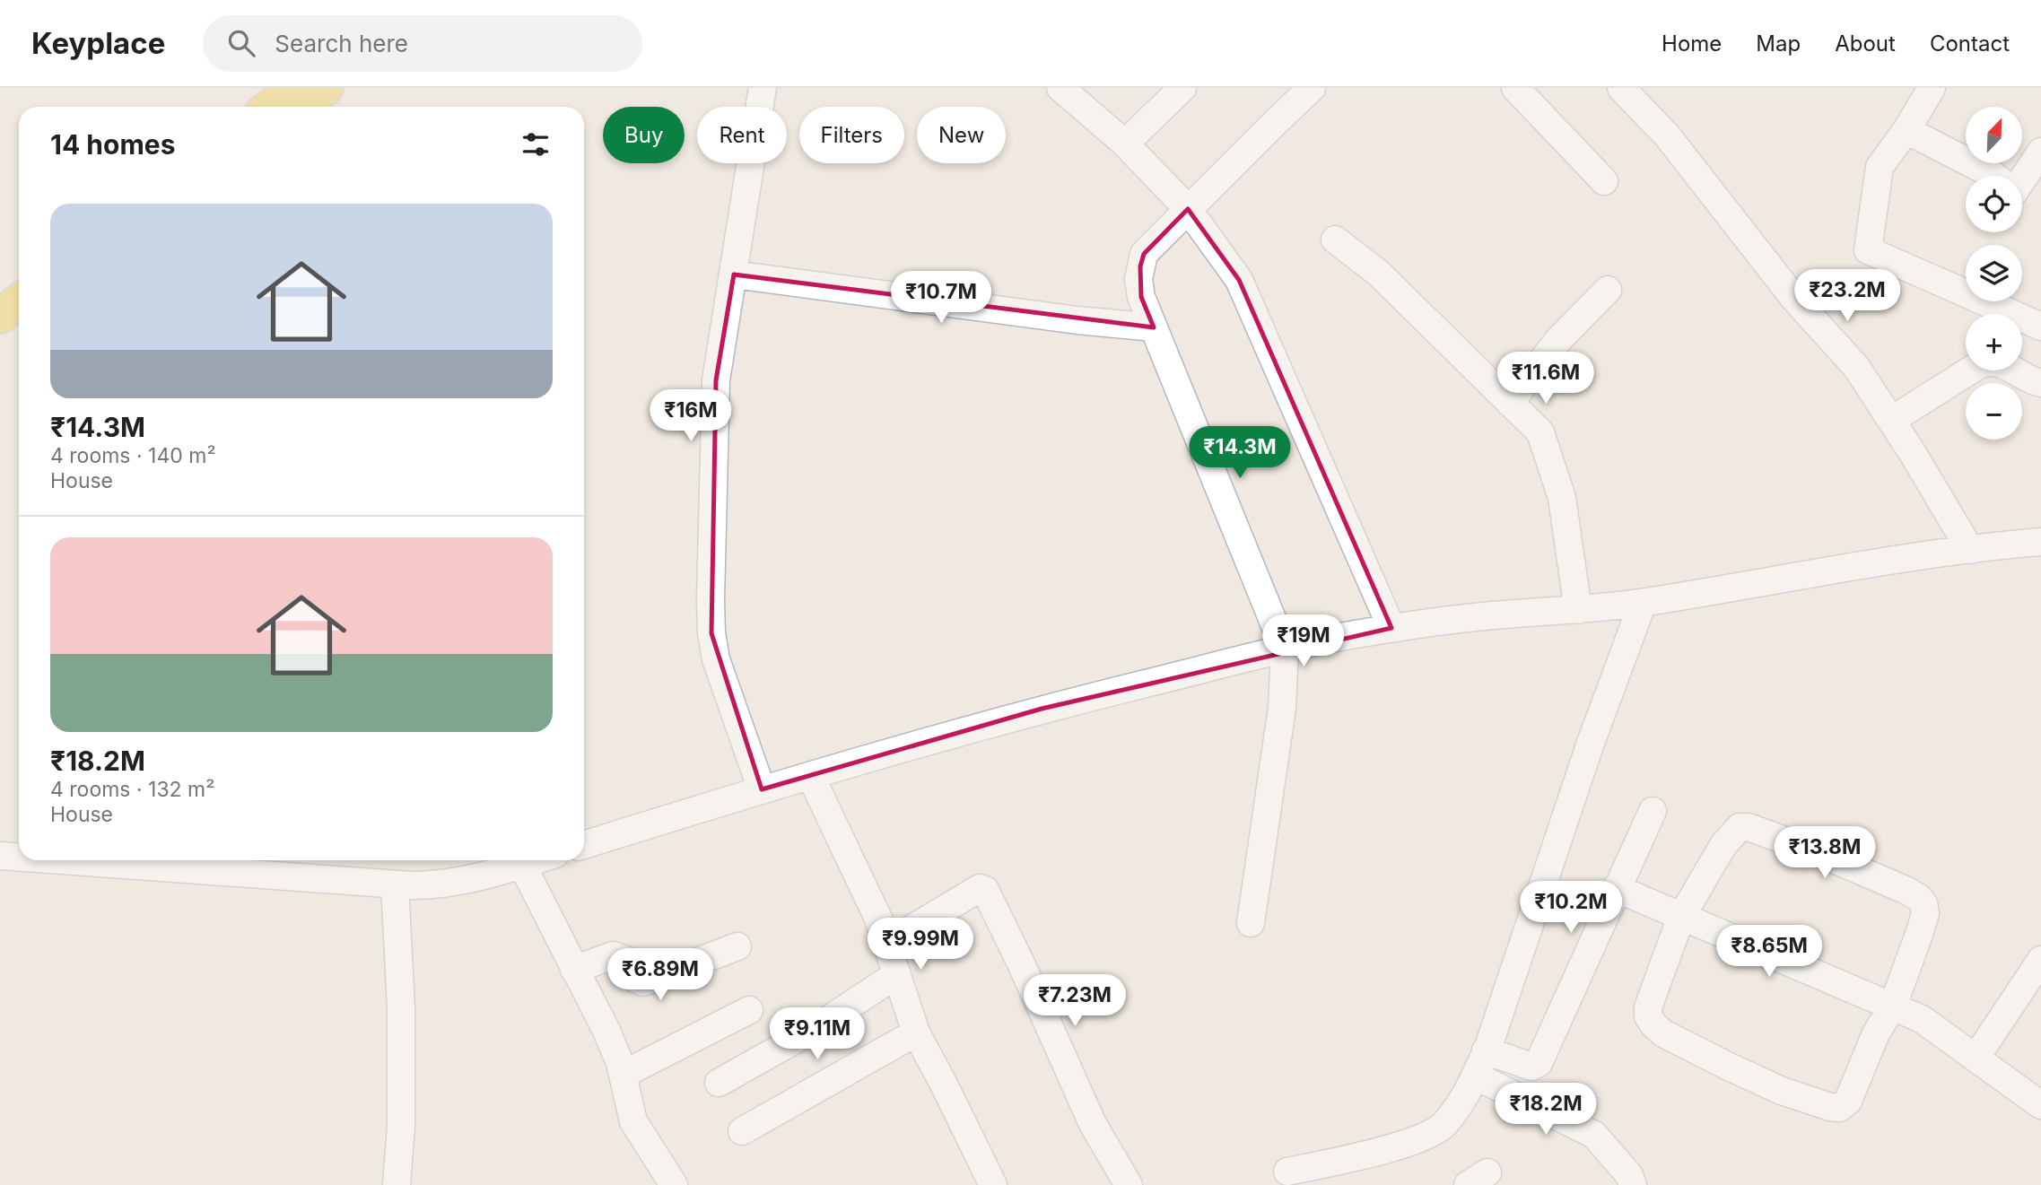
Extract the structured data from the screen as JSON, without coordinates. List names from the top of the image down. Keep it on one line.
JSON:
{"north":"top right","page":{"header":"Keyplace","search":"Search here","nav":["Home","Map","About","Contact"],"map_buttons":["+","−"],"chip":["Buy","Rent","Filters","New"],"heading":"14 homes","list":[{"name":"₹14.3M","note":"4 rooms · 140 m² · House"},{"name":"₹18.2M","note":"4 rooms · 132 m² · House"}],"price":["₹23.2M","₹10.7M","₹11.6M","₹16M","₹14.3M","₹19M","₹13.8M","₹10.2M","₹9.99M","₹8.65M","₹6.89M","₹7.23M","₹9.11M","₹18.2M"]}}
